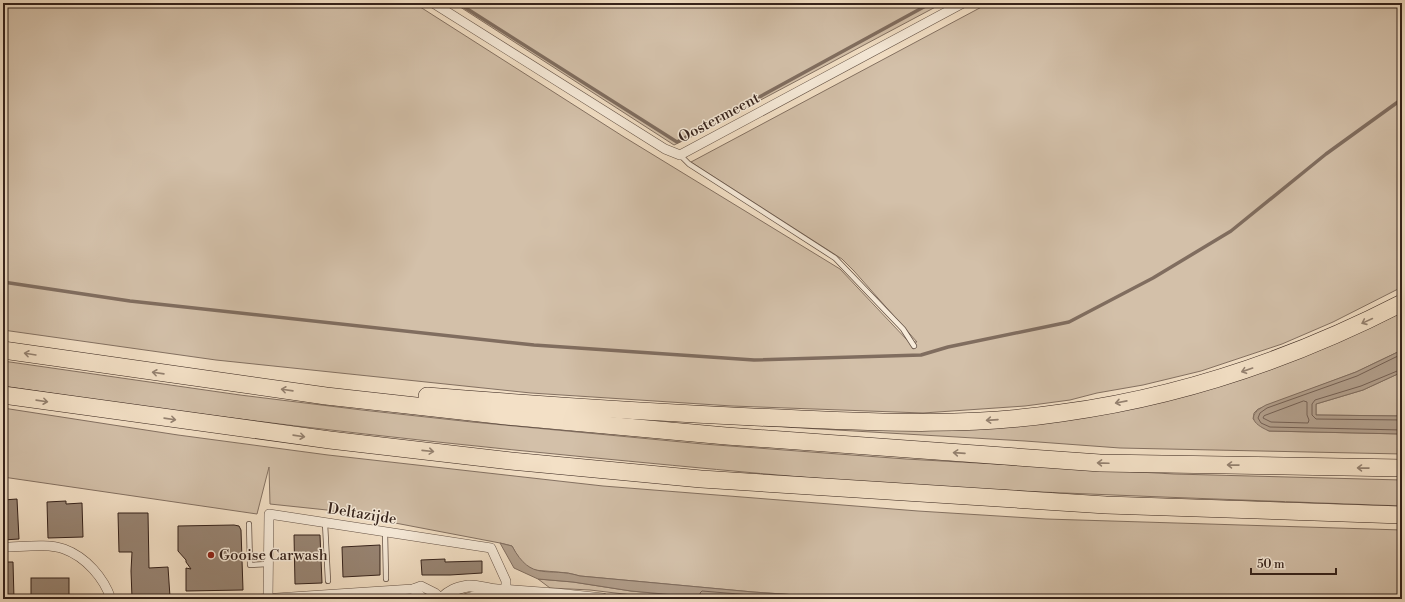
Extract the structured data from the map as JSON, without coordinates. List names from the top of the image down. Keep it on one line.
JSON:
{"streets":{"street":["Oostermeent","Deltazijde"]},"places":["Gooise Carwash"],"scale_bar":"50 m"}
